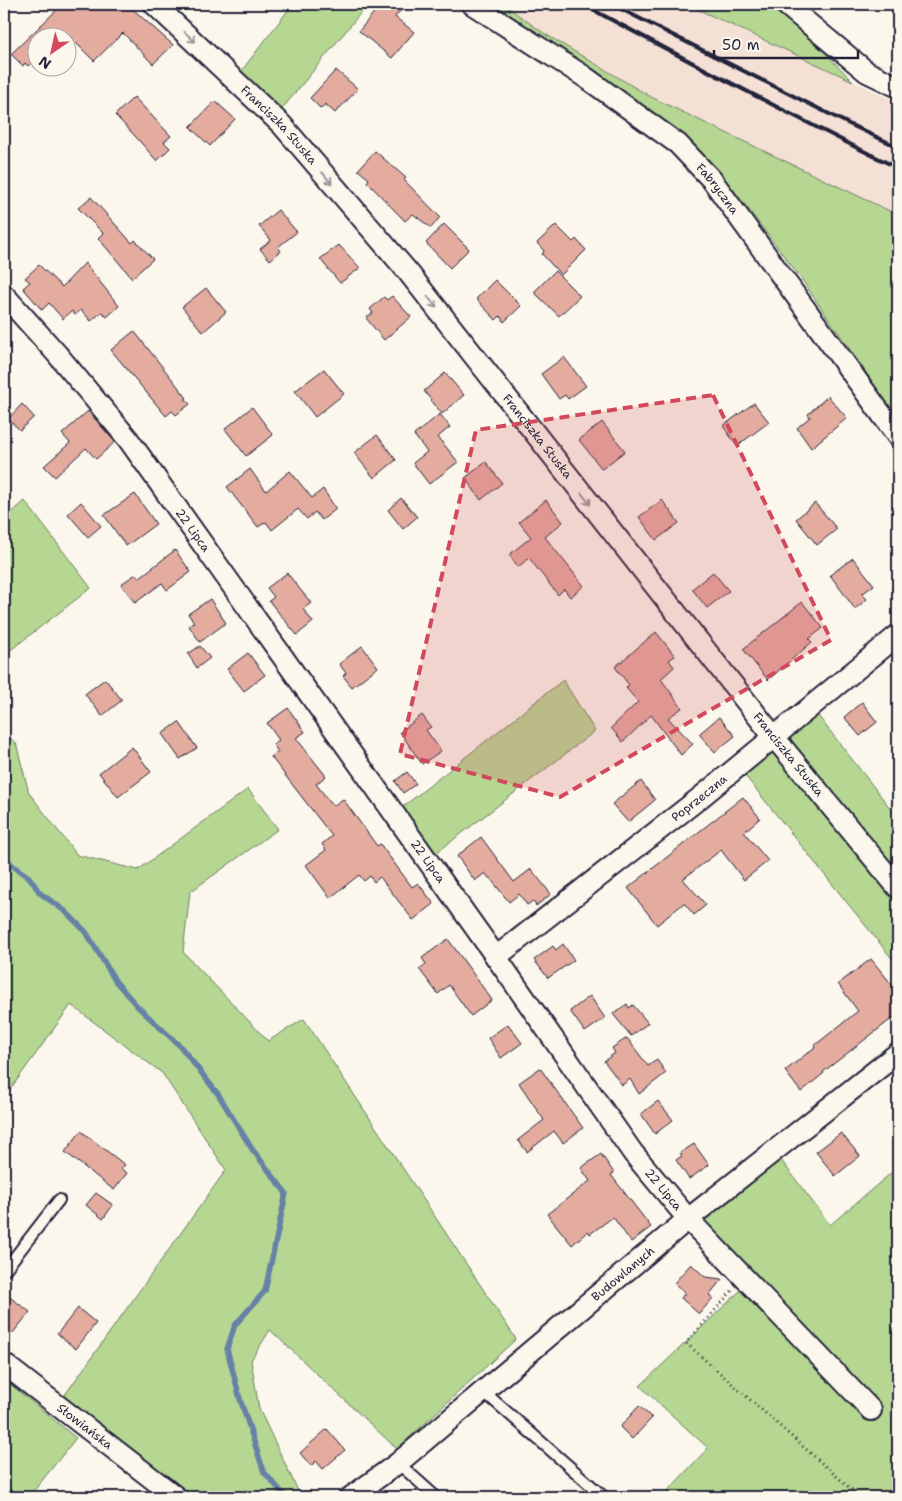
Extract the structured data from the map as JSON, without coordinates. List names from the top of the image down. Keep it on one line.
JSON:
{"streets":{"street":["Franciszka Stuska","Fabryczna","22 Lipca","Poprzeczna","Budowlanych","Słowiańska"]},"crossings":[["Franciszka Stuska","Poprzeczna"],["22 Lipca","Poprzeczna"],["22 Lipca","Budowlanych"]],"one_way":["Franciszka Stuska"],"scale_bar":"50 m","north":"bottom left"}
